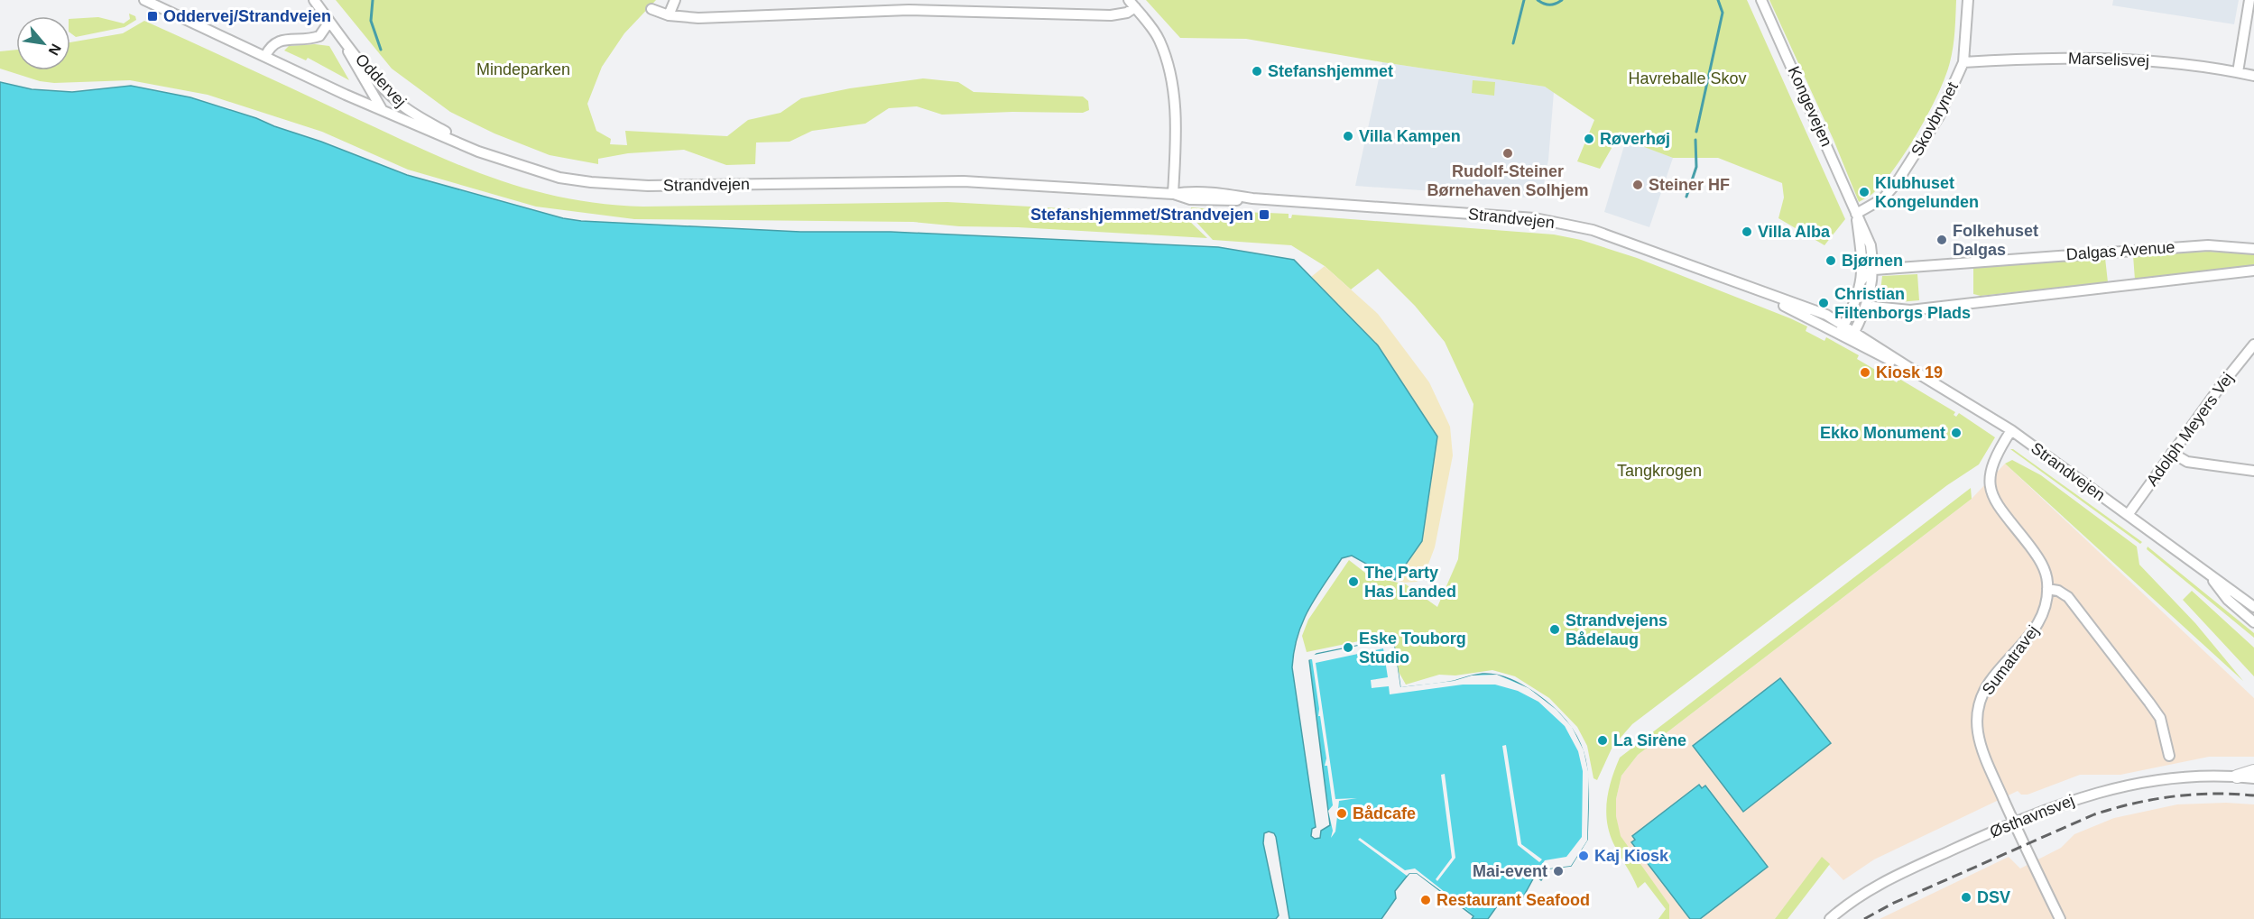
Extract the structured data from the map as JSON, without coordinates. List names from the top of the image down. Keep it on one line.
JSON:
{"streets":{"street":["Marselisvej","Oddervej","Kongevejen","Skovbrynet","Strandvejen","Dalgas Avenue","Adolph Meyers Vej","Sumatravej","Østhavnsvej"]},"crossings":[["Marselisvej","Skovbrynet"],["Oddervej","Strandvejen"],["Kongevejen","Skovbrynet"],["Strandvejen","Adolph Meyers Vej"],["Strandvejen","Sumatravej"],["Sumatravej","Østhavnsvej"]],"parks":["Mindeparken","Havreballe Skov","Tangkrogen"],"places":{"transit":["Oddervej/Strandvejen","Stefanshjemmet/Strandvejen"],"other":["Stefanshjemmet","Villa Kampen","Røverhøj","Rudolf-Steiner Børnehaven Solhjem","Steiner HF","Klubhuset Kongelunden","Villa Alba","Folkehuset Dalgas","Bjørnen","Christian Filtenborgs Plads","Kiosk 19","Ekko Monument","The Party Has Landed","Strandvejens Bådelaug","Eske Touborg Studio","La Sirène","Bådcafe","Kaj Kiosk","Mai-event","DSV","Restaurant Seafood"]},"north":"bottom right"}
